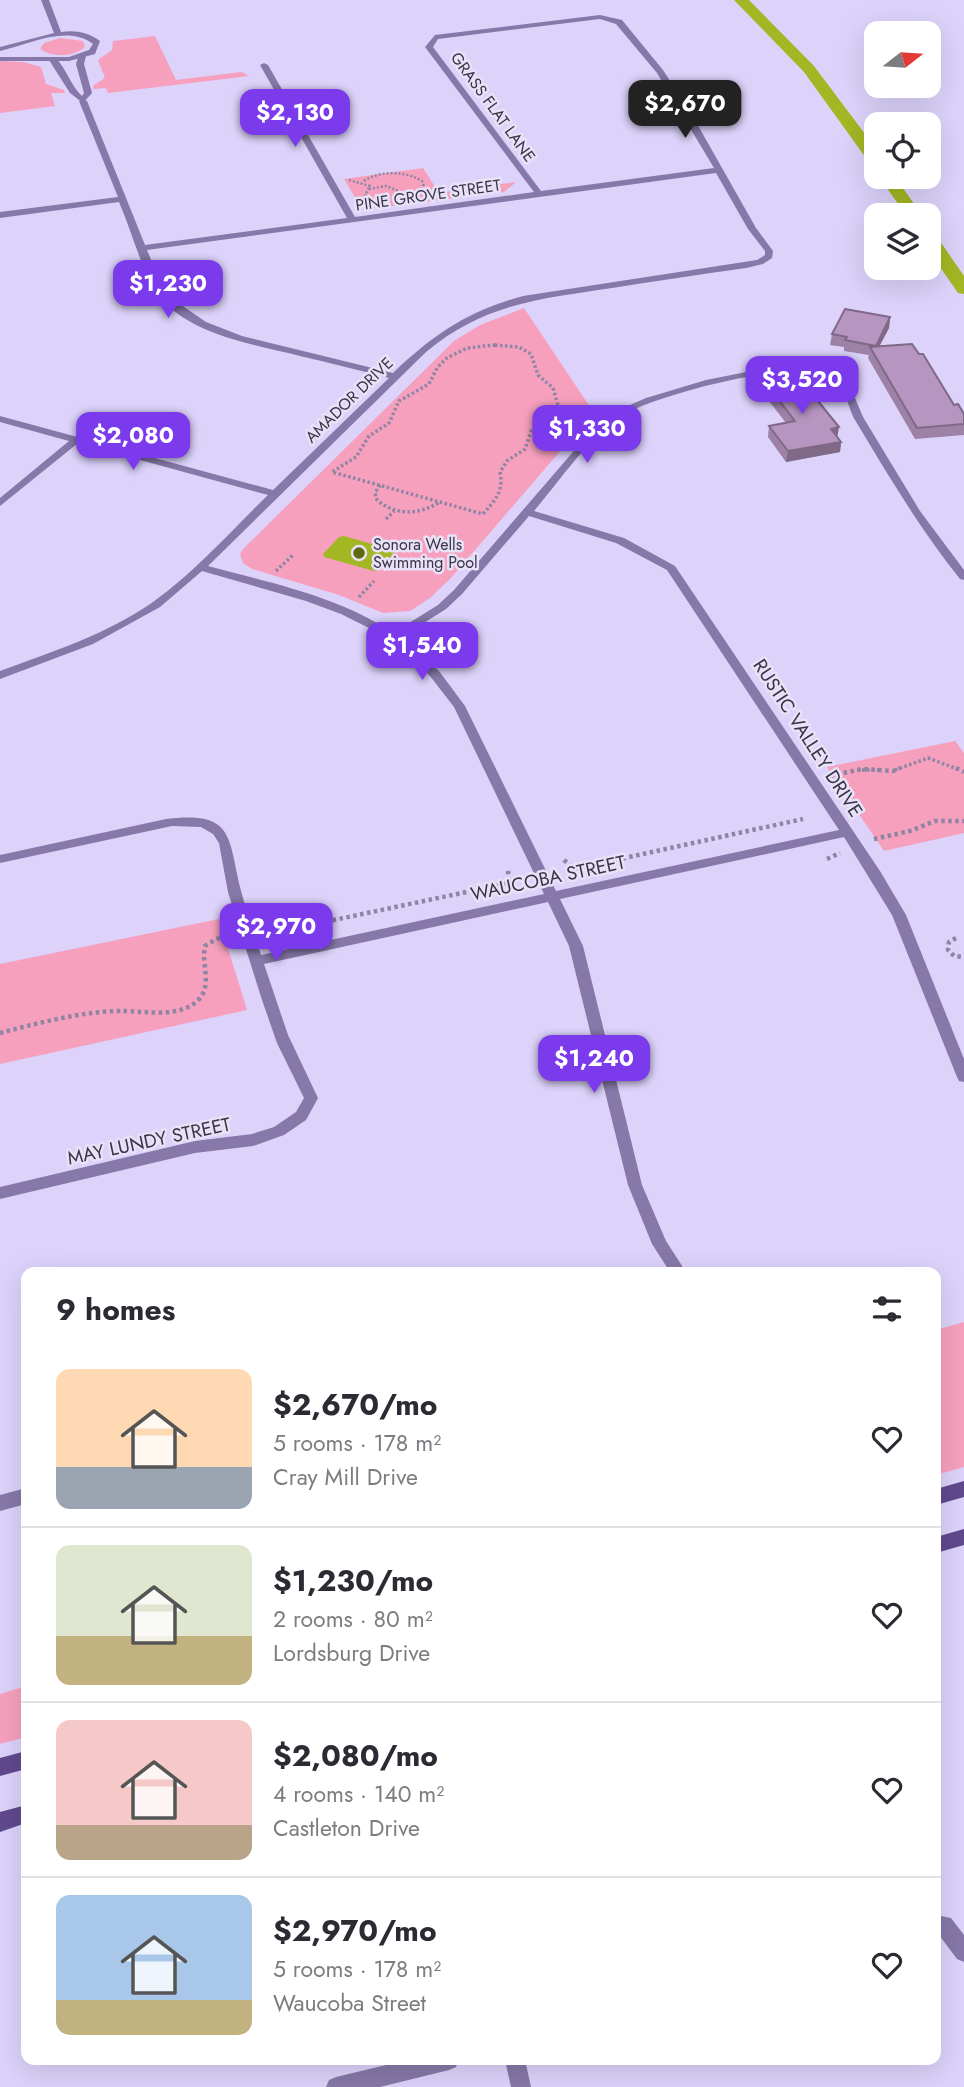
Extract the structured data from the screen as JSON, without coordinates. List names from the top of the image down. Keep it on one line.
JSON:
{"streets":{"street":["GRASS FLAT LANE","PINE GROVE STREET","AMADOR DRIVE","RUSTIC VALLEY DRIVE","WAUCOBA STREET","MAY LUNDY STREET"]},"crossings":[["GRASS FLAT LANE","PINE GROVE STREET"],["GRASS FLAT LANE","AMADOR DRIVE"],["PINE GROVE STREET","AMADOR DRIVE"],["RUSTIC VALLEY DRIVE","WAUCOBA STREET"],["WAUCOBA STREET","MAY LUNDY STREET"]],"places":["Sonora Wells Swimming Pool"],"north":"right","page":{"price":["$2,670","$2,130","$1,230","$3,520","$1,330","$2,080","$1,540","$2,970","$1,240"],"heading":"9 homes","list":[{"name":"$2,670/mo","note":"5 rooms · 178 m² · Cray Mill Drive"},{"name":"$1,230/mo","note":"2 rooms · 80 m² · Lordsburg Drive"},{"name":"$2,080/mo","note":"4 rooms · 140 m² · Castleton Drive"},{"name":"$2,970/mo","note":"5 rooms · 178 m² · Waucoba Street"}]}}
